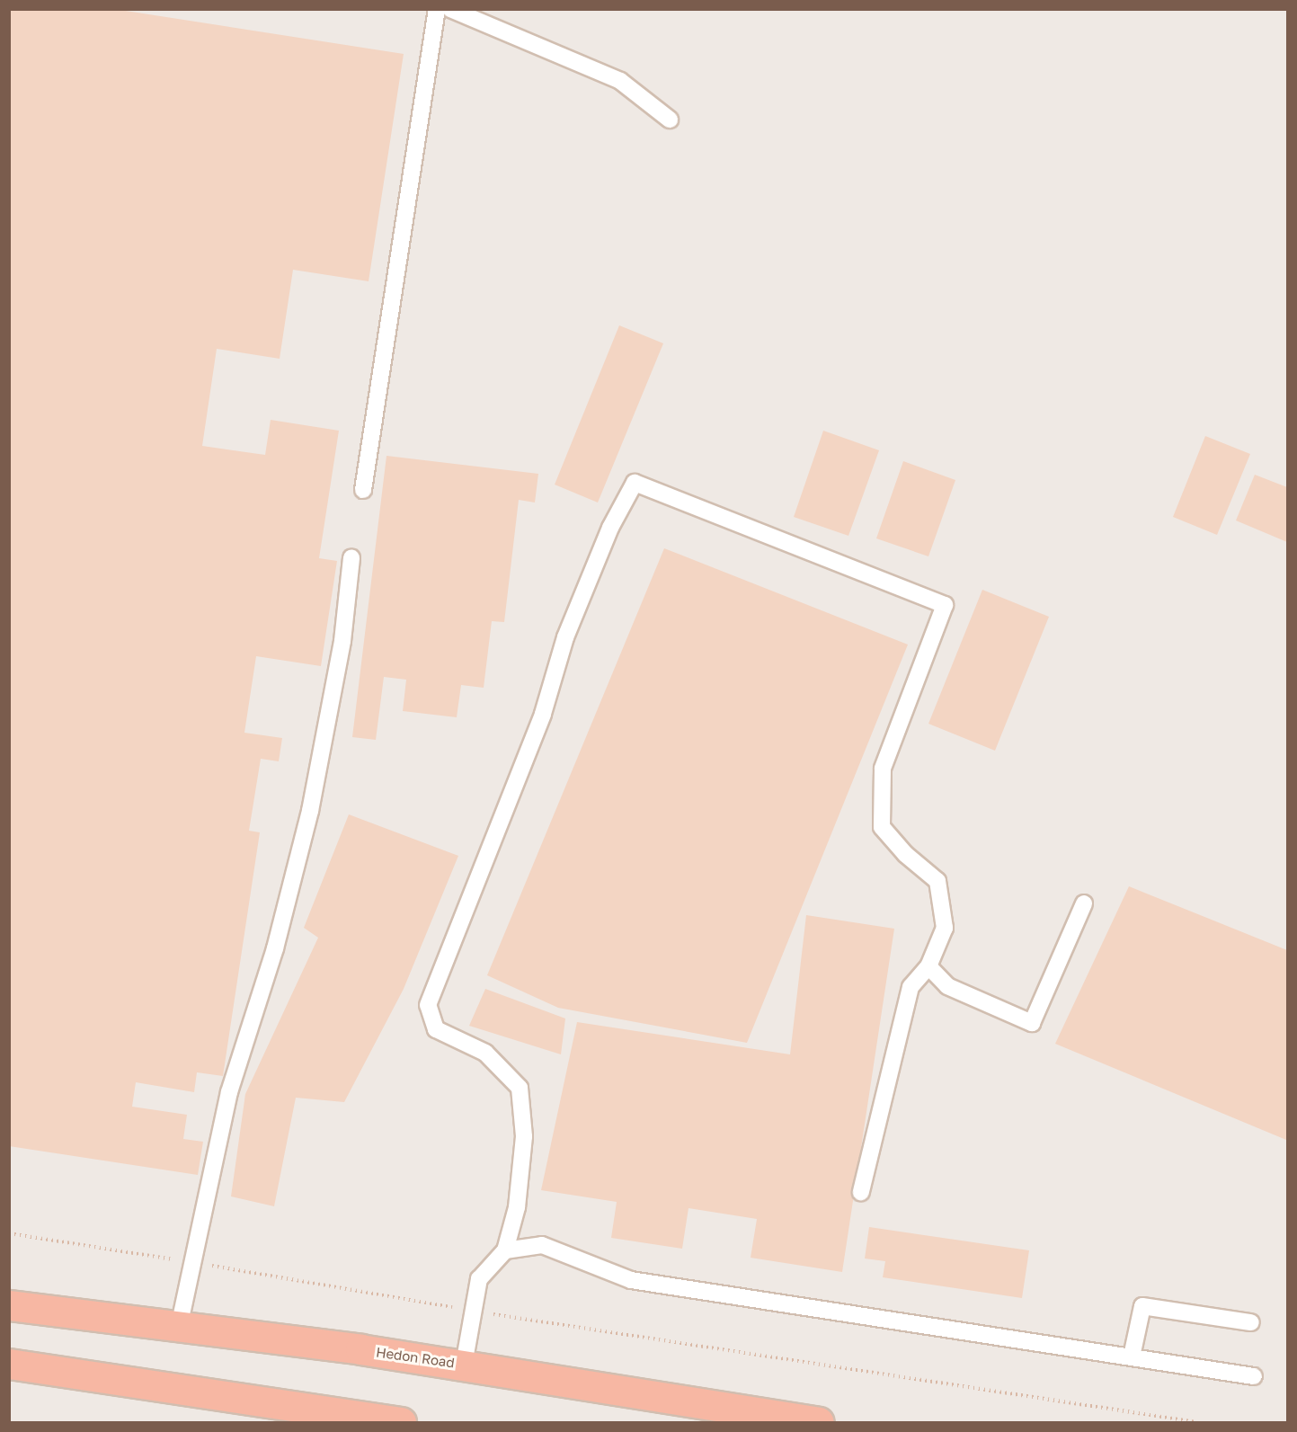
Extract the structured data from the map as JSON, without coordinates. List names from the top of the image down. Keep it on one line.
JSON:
{"streets":{"highway":["Hedon Road"]}}
